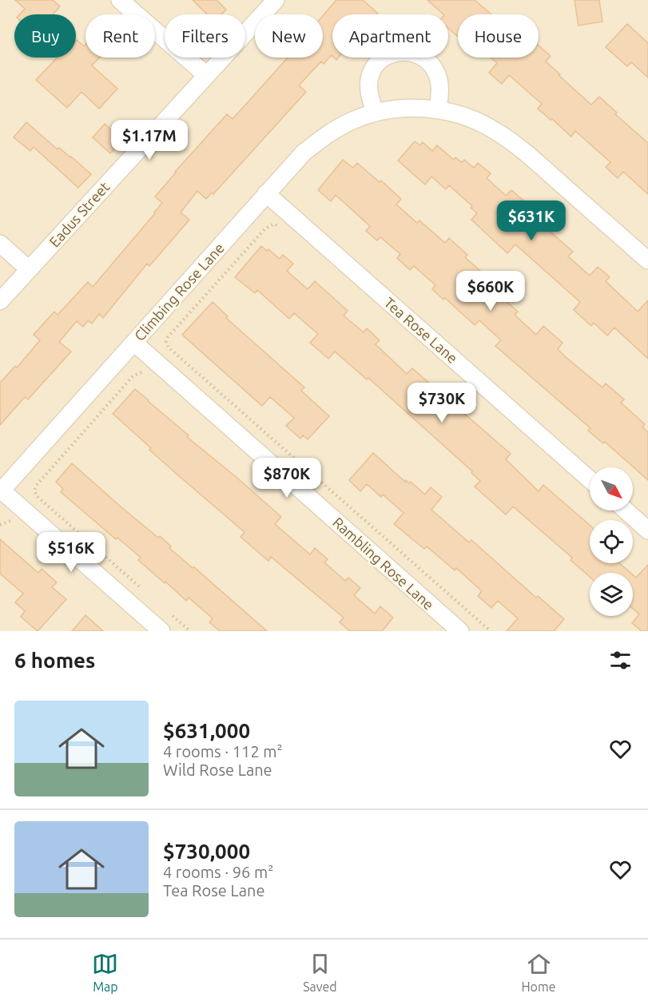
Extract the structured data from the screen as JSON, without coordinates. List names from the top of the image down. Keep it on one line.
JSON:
{"streets":{"street":["Eadus Street","Climbing Rose Lane","Tea Rose Lane","Rambling Rose Lane"]},"crossings":[["Climbing Rose Lane","Tea Rose Lane"],["Climbing Rose Lane","Rambling Rose Lane"]],"north":"bottom right","page":{"chip":["Buy","Rent","Filters","New","Apartment","House"],"price":["$1.17M","$631K","$660K","$730K","$870K","$516K"],"heading":"6 homes","list":[{"name":"$631,000","note":"4 rooms · 112 m² · Wild Rose Lane"},{"name":"$730,000","note":"4 rooms · 96 m² · Tea Rose Lane"}],"tabs":["Map","Saved","Home"]}}
